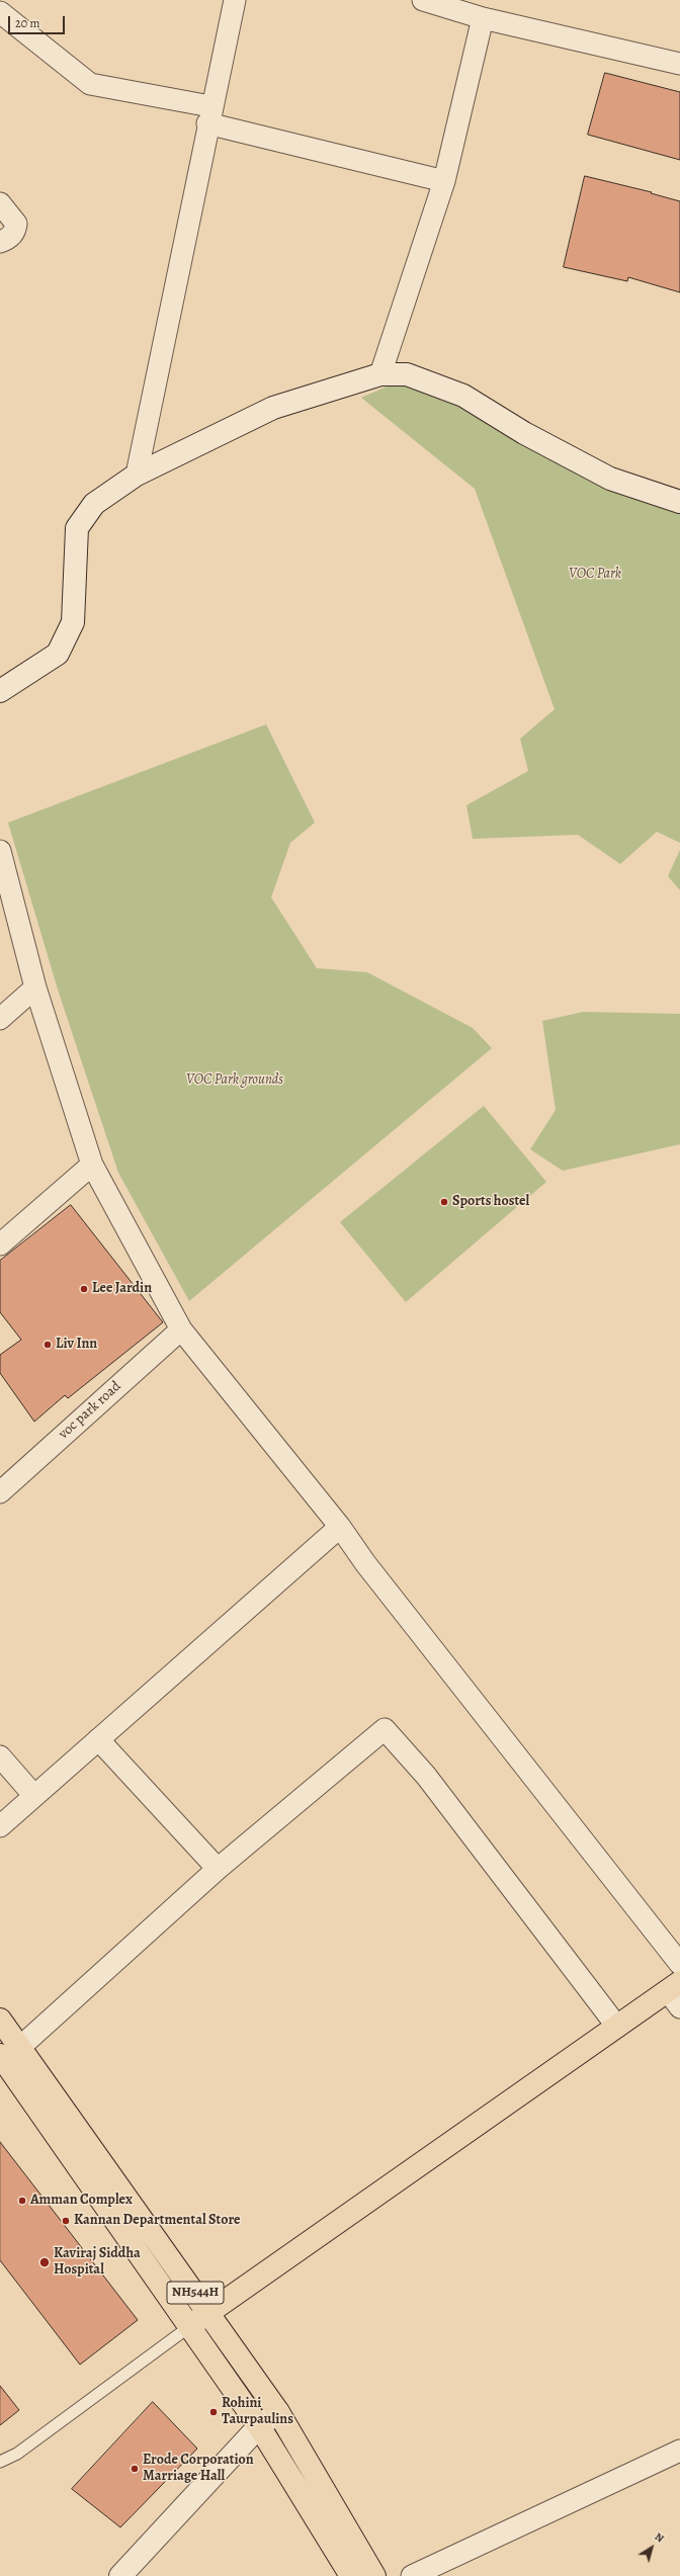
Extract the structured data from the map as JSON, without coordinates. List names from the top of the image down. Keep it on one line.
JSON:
{"streets":{"main road":["NH544H"],"street":["voc park road"]},"parks":["VOC Park","VOC Park grounds"],"places":["Sports hostel","Lee Jardin","Liv Inn","Amman Complex","Kannan Departmental Store","Kaviraj Siddha Hospital","Rohini Taurpaulins","Erode Corporation Marriage Hall"],"scale_bar":"20 m","north":"top right"}
